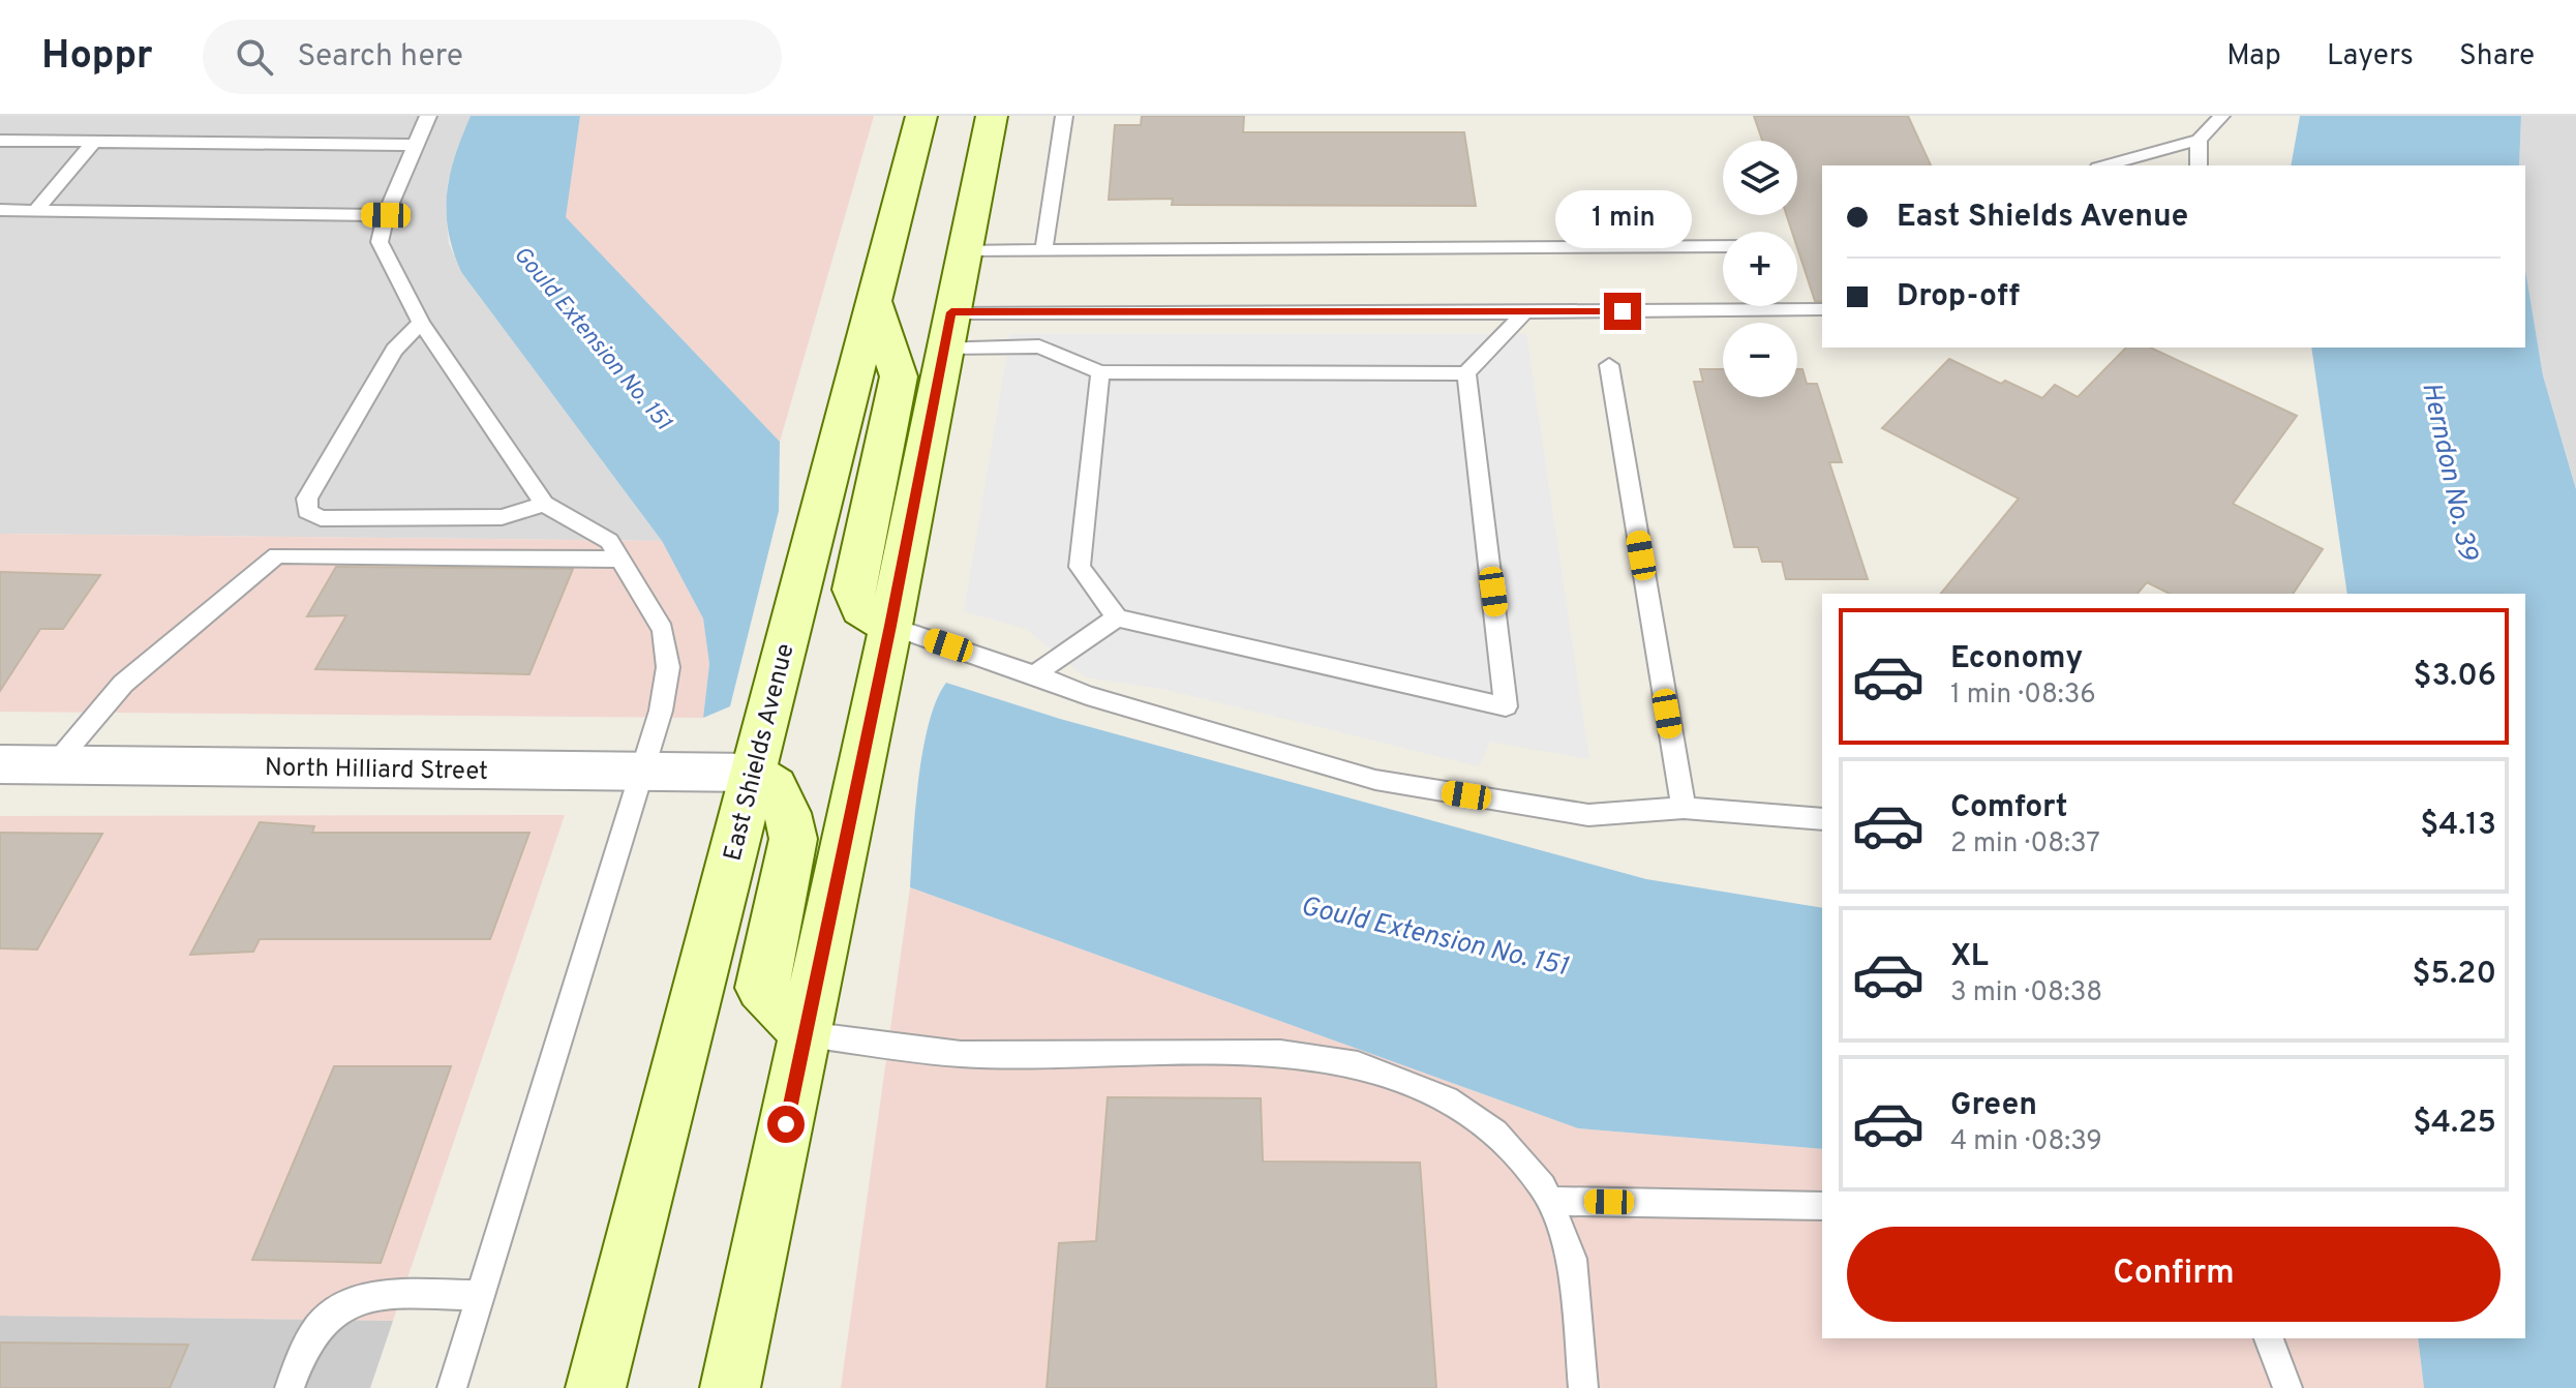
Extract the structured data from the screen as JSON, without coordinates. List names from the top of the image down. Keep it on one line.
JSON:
{"streets":{"main road":["East Shields Avenue"],"street":["North Hilliard Street"]},"crossings":[["East Shields Avenue","North Hilliard Street"]],"water":["Gould Extension No. 151","Herndon No. 39"],"page":{"header":"Hoppr","search":"Search here","nav":["Map","Layers","Share"],"map_buttons":["+","−"],"banner":["East Shields Avenue","Drop-off"],"bubble":"1 min","list":[{"name":"Economy","note":"1 min · 08:36","value":"$3.06"},{"name":"Comfort","note":"2 min · 08:37","value":"$4.13"},{"name":"XL","note":"3 min · 08:38","value":"$5.20"},{"name":"Green","note":"4 min · 08:39","value":"$4.25"}],"buttons":"Confirm"}}
